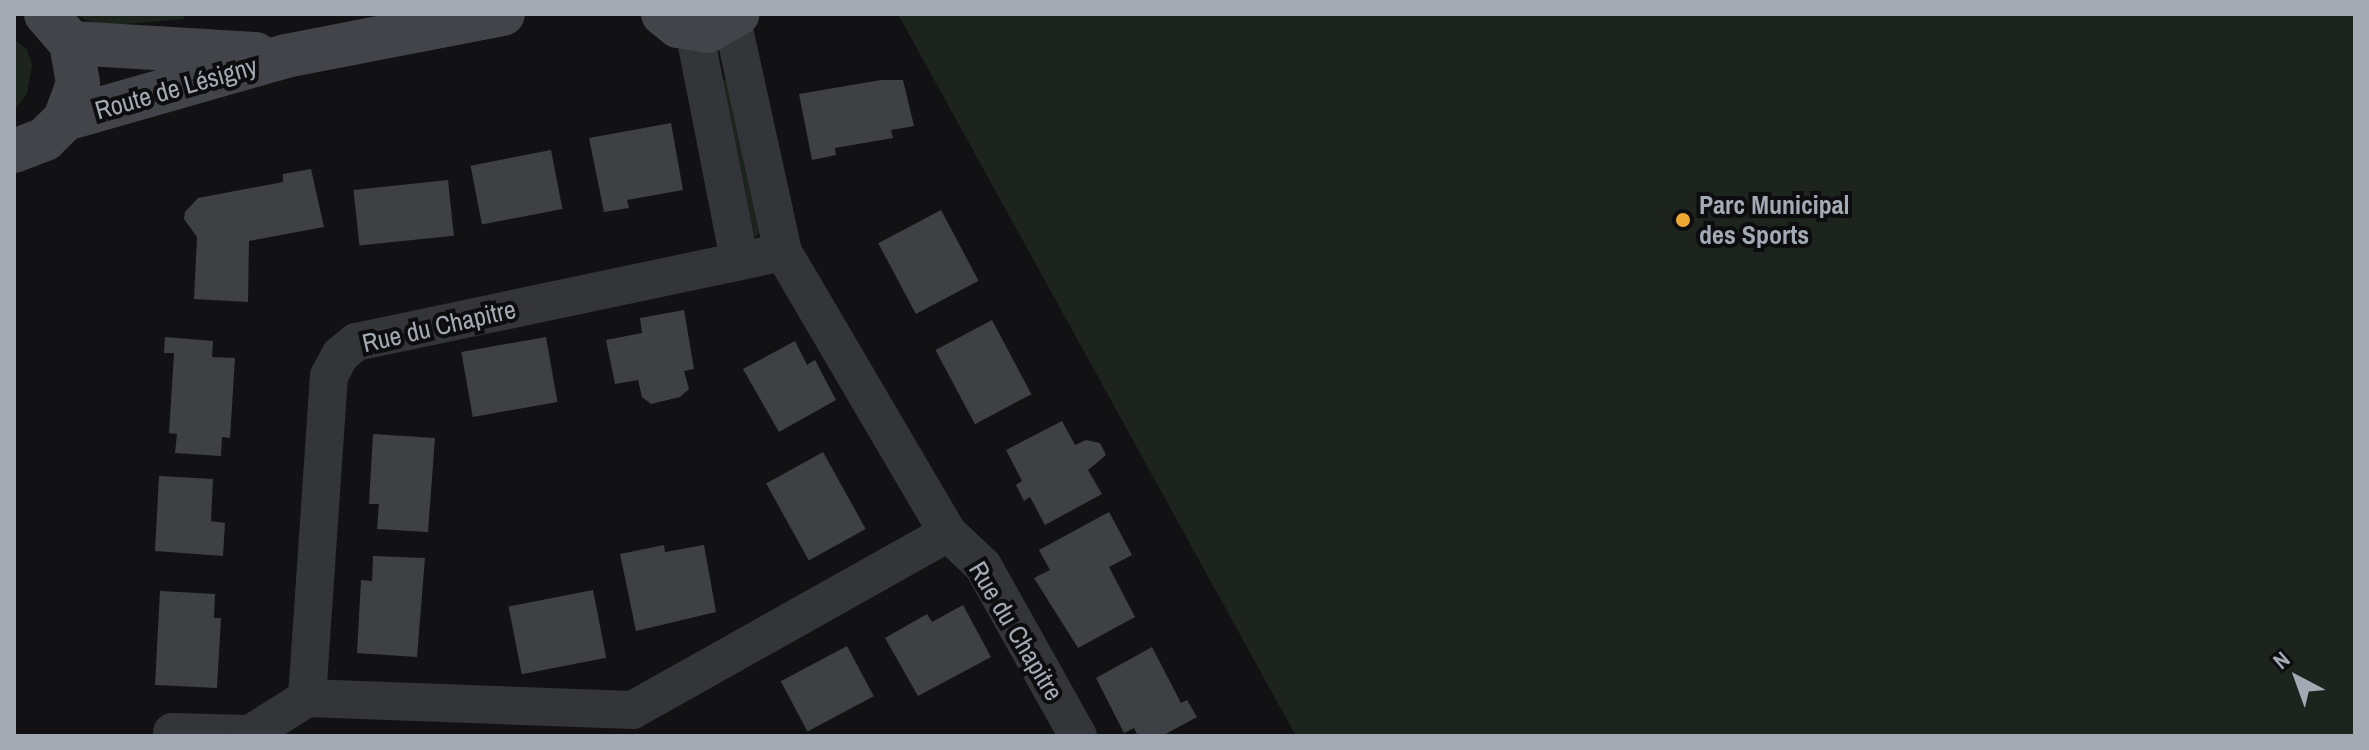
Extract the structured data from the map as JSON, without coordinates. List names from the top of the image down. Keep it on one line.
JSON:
{"streets":{"street":["Route de Lésigny","Rue du Chapitre"]},"places":["Parc Municipal des Sports"],"north":"top left"}
